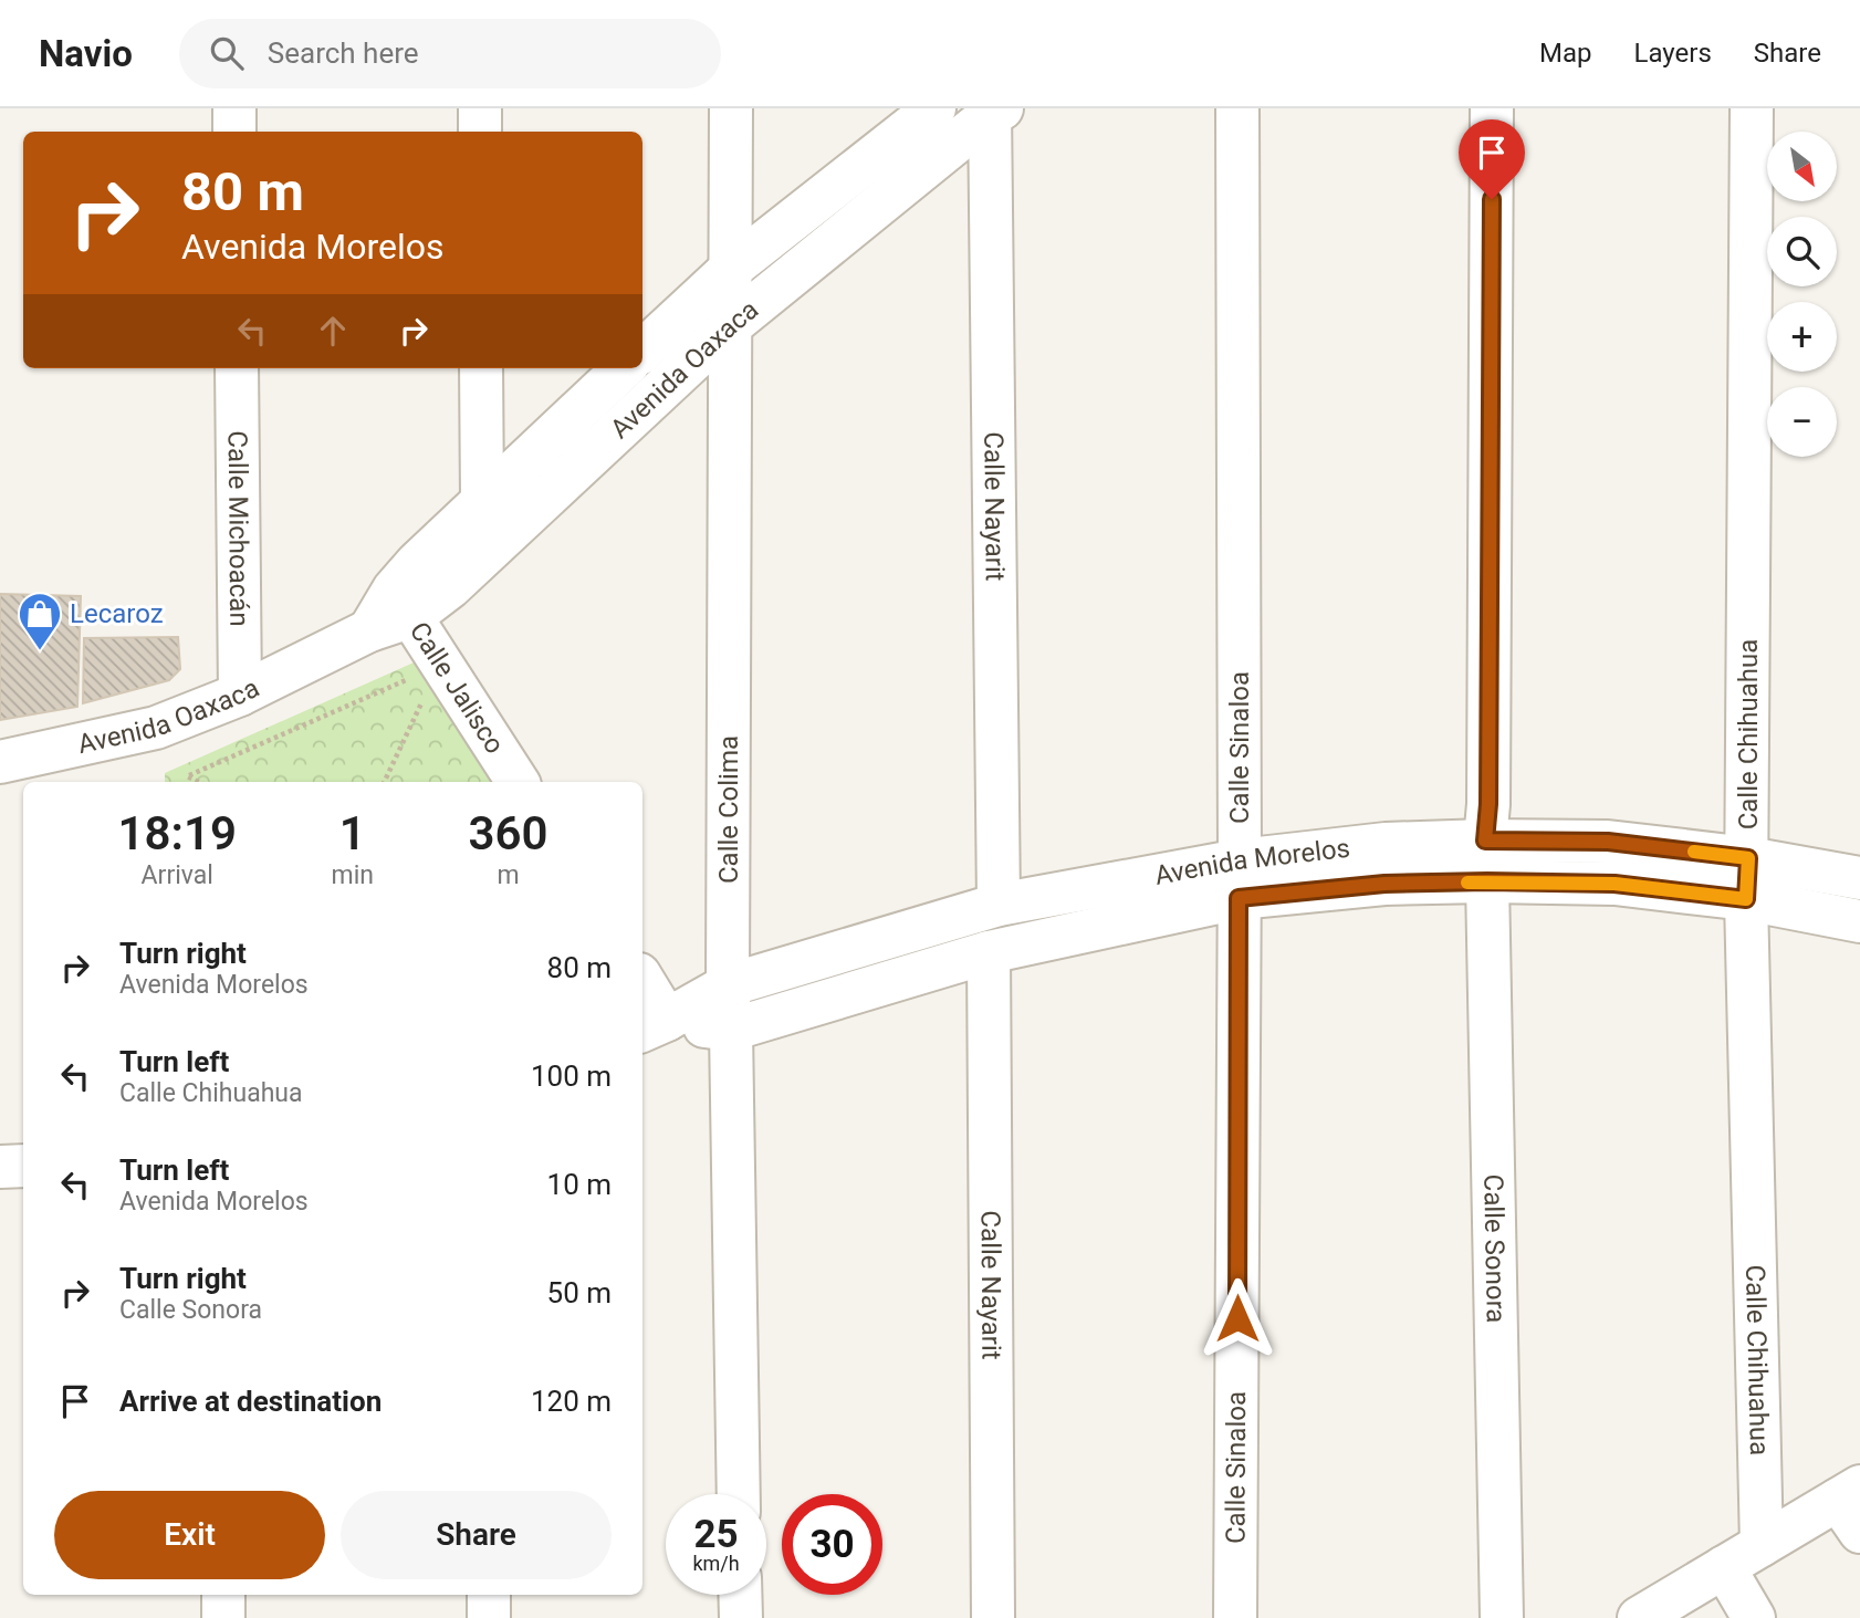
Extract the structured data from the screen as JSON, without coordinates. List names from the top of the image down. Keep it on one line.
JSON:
{"streets":{"street":["Avenida Oaxaca","Calle Nayarit","Calle Michoacán","Calle Jalisco","Calle Chihuahua","Calle Sinaloa","Calle Colima","Avenida Morelos","Calle Sonora"]},"crossings":[["Avenida Oaxaca","Calle Nayarit"],["Avenida Oaxaca","Calle Michoacán"],["Avenida Oaxaca","Calle Jalisco"],["Avenida Oaxaca","Calle Colima"],["Calle Nayarit","Avenida Morelos"],["Calle Chihuahua","Avenida Morelos"],["Calle Sinaloa","Avenida Morelos"],["Calle Colima","Avenida Morelos"],["Avenida Morelos","Calle Sonora"]],"places":{"shop":["Lecaroz"]},"north":"bottom right","page":{"header":"Navio","search":"Search here","nav":["Map","Layers","Share"],"map_buttons":["+","−"],"turn":["80 m","Avenida Morelos"],"eta":["18:19","Arrival","1","min","360","m"],"list":[{"name":"Turn right","note":"Avenida Morelos","value":"80 m"},{"name":"Turn left","note":"Calle Chihuahua","value":"100 m"},{"name":"Turn left","note":"Avenida Morelos","value":"10 m"},{"name":"Turn right","note":"Calle Sonora","value":"50 m"},{"name":"Arrive at destination","value":"120 m"}],"buttons":["Exit","Share"],"speed":"25 km/h","limit":"30"}}
